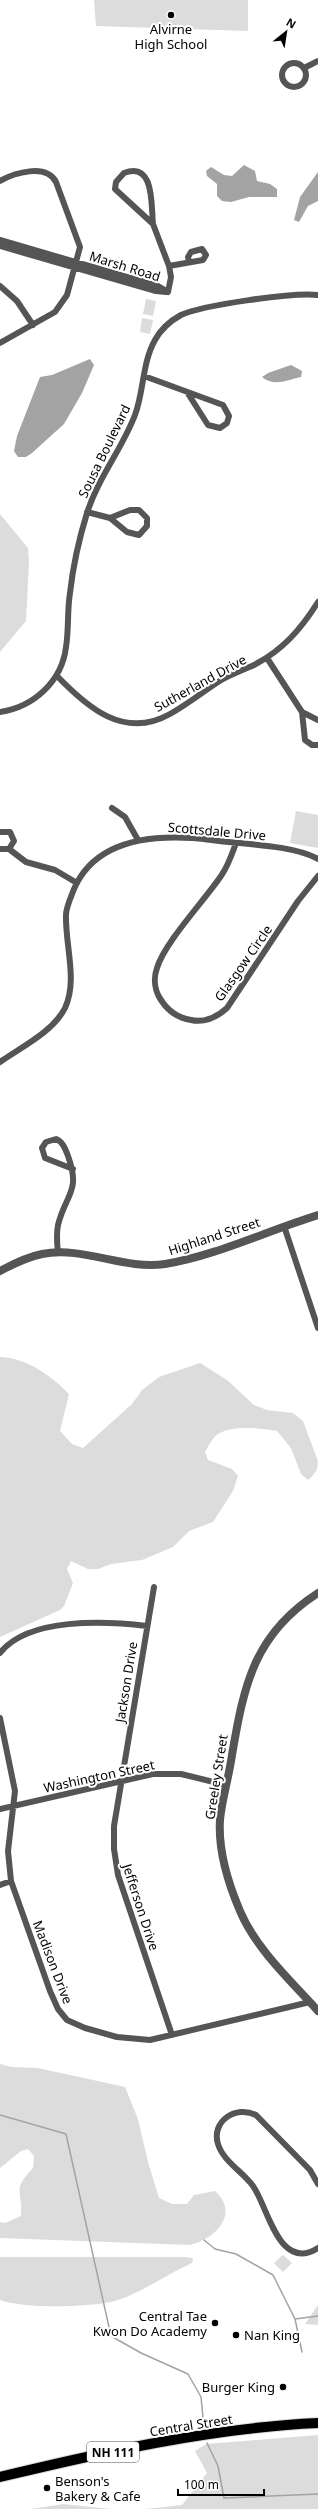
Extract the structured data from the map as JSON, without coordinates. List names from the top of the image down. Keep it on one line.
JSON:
{"streets":{"main road":["Central Street","NH 111"],"street":["Marsh Road","Sousa Boulevard","Sutherland Drive","Scottsdale Drive","Glasgow Circle","Highland Street","Jackson Drive","Washington Street","Greeley Street","Jefferson Drive","Madison Drive"]},"crossings":[["Sousa Boulevard","Sutherland Drive"],["Scottsdale Drive","Glasgow Circle"],["Jackson Drive","Washington Street"],["Jackson Drive","Jefferson Drive"],["Washington Street","Greeley Street"],["Washington Street","Jefferson Drive"],["Washington Street","Madison Drive"],["Greeley Street","Madison Drive"],["Jefferson Drive","Madison Drive"]],"places":["Alvirne High School","Central Tae Kwon Do Academy","Nan King","Burger King","Benson's Bakery & Cafe"],"scale_bar":"100 m","north":"top right"}
